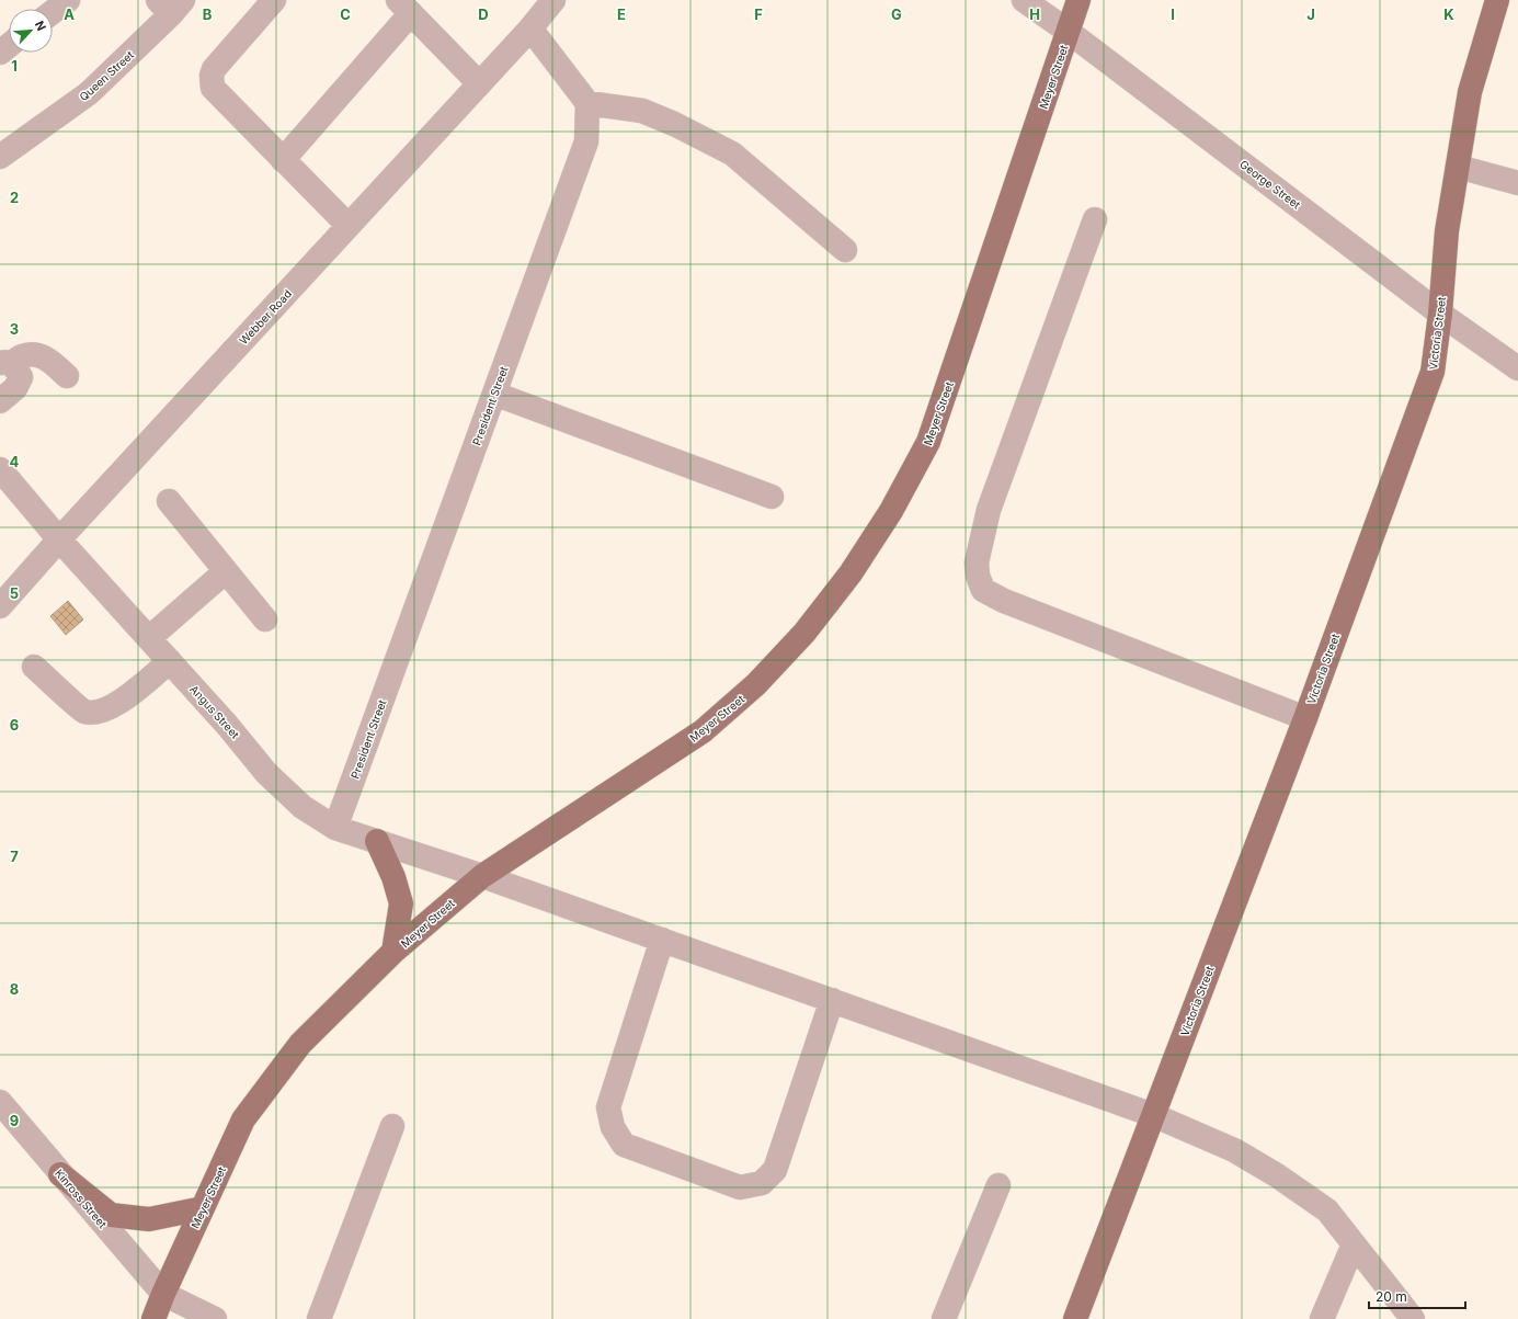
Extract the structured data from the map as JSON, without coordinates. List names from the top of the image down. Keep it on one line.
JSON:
{"streets":{"main road":["Meyer Street","Victoria Street"],"street":["Queen Street","George Street","Webber Road","President Street","Angus Street","Kinross Street"]},"crossings":[["Meyer Street","George Street"],["Meyer Street","Angus Street"],["Meyer Street","Kinross Street"],["George Street","Victoria Street"],["Webber Road","Angus Street"],["Victoria Street","Angus Street"],["President Street","Angus Street"]],"scale_bar":"20 m","north":"top right","grid":{"columns":["A","B","C","D","E","F","G","H","I","J","K"],"rows":["1","2","3","4","5","6","7","8","9"]}}
